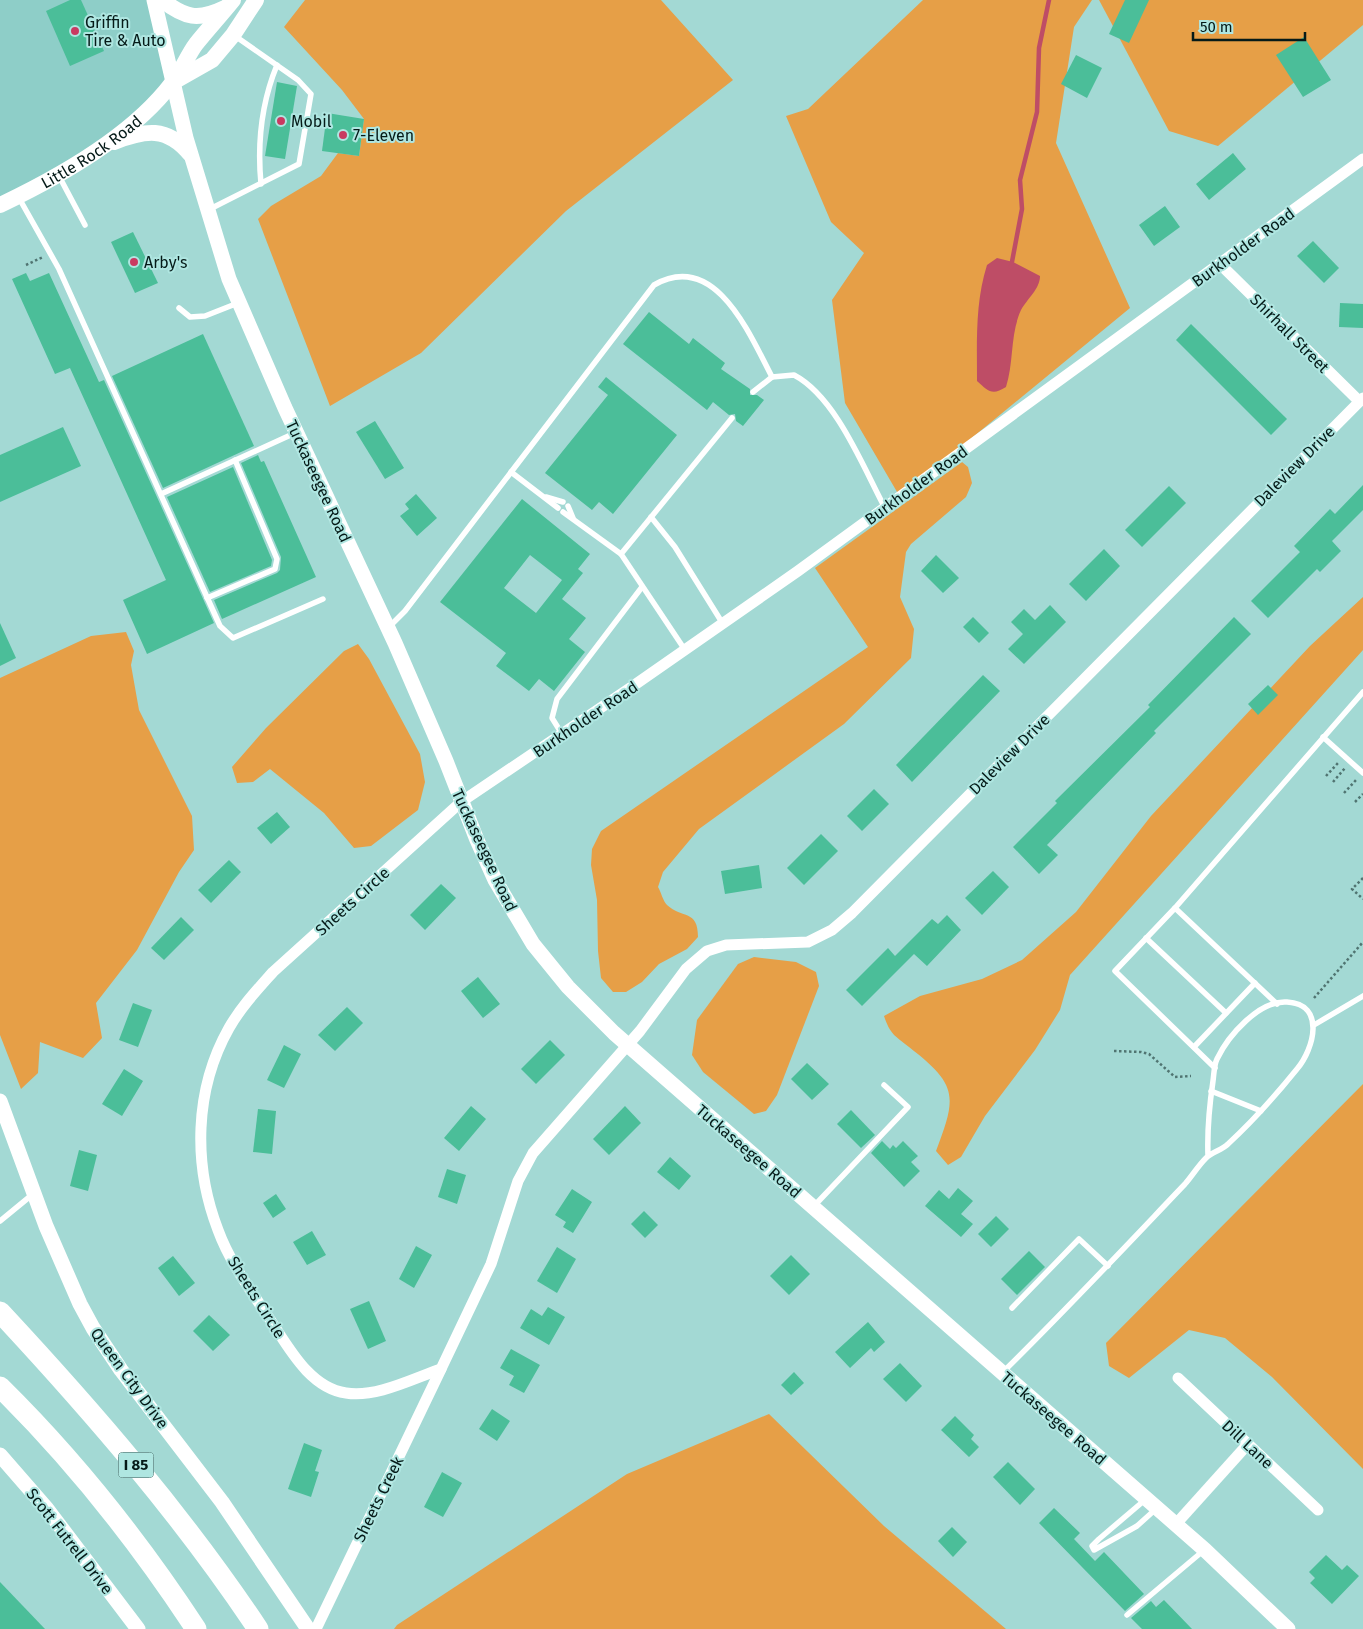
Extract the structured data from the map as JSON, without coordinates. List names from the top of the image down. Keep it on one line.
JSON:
{"streets":{"highway":["I 85"],"main road":["Little Rock Road"],"street":["Burkholder Road","Shirhall Street","Daleview Drive","Tuckaseegee Road","Sheets Circle","Queen City Drive","Dill Lane","Sheets Creek","Scott Futrell Drive"]},"crossings":[["Little Rock Road","Tuckaseegee Road"],["Burkholder Road","Shirhall Street"],["Burkholder Road","Tuckaseegee Road"],["Burkholder Road","Sheets Circle"],["Shirhall Street","Daleview Drive"],["Daleview Drive","Tuckaseegee Road"],["Tuckaseegee Road","Sheets Circle"],["Sheets Circle","Sheets Creek"]],"places":["Griffin Tire & Auto","Mobil","7-Eleven","Arby's"],"scale_bar":"50 m"}
